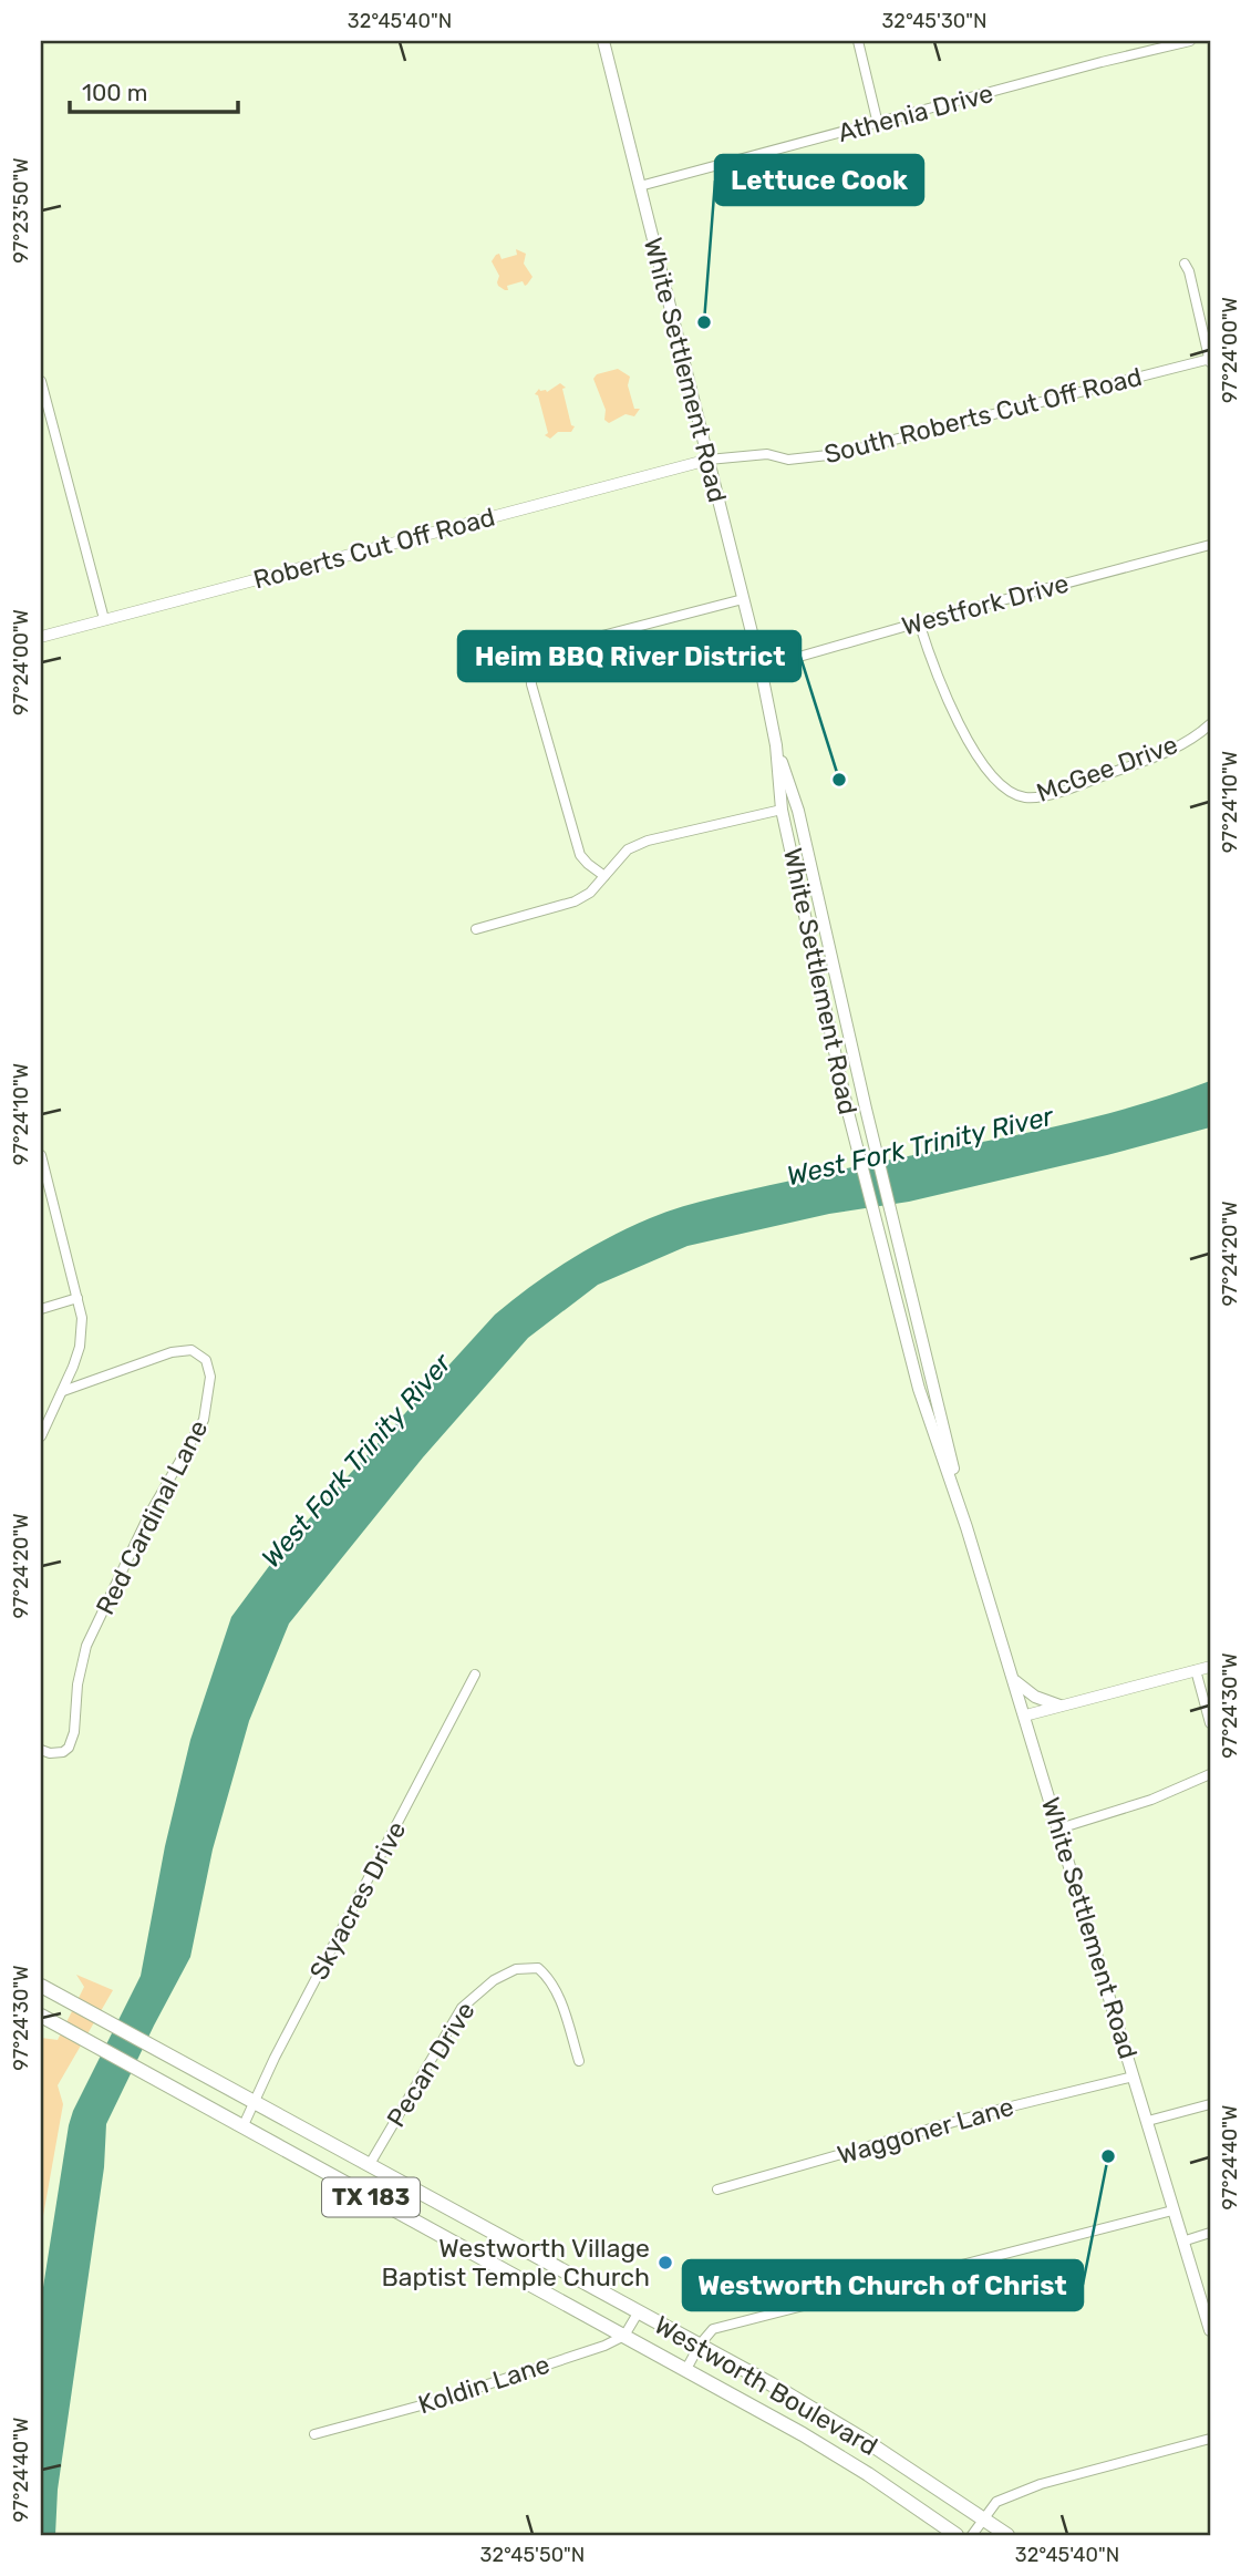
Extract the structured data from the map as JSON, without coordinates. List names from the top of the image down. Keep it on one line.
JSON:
{"streets":{"main road":["White Settlement Road","TX 183","Westworth Boulevard"],"street":["Athenia Drive","South Roberts Cut Off Road","Roberts Cut Off Road","Westfork Drive","McGee Drive","Red Cardinal Lane","Skyacres Drive","Pecan Drive","Waggoner Lane","Koldin Lane"]},"crossings":[["Athenia Drive","White Settlement Road"],["White Settlement Road","South Roberts Cut Off Road"],["White Settlement Road","Roberts Cut Off Road"],["White Settlement Road","Westfork Drive"],["White Settlement Road","Waggoner Lane"],["South Roberts Cut Off Road","Roberts Cut Off Road"],["Westfork Drive","McGee Drive"],["Skyacres Drive","Westworth Boulevard"],["Pecan Drive","Westworth Boulevard"],["Koldin Lane","Westworth Boulevard"]],"water":["West Fork Trinity River"],"places":["Lettuce Cook","Heim BBQ River District","Westworth Church of Christ","Westworth Village Baptist Temple Church"],"scale_bar":"100 m","coordinates":["32°45'40\"N","32°45'30\"N","97°23'50\"W","97°24'00\"W","97°24'10\"W","97°24'20\"W","97°24'30\"W","97°24'40\"W","32°45'50\"N"]}
